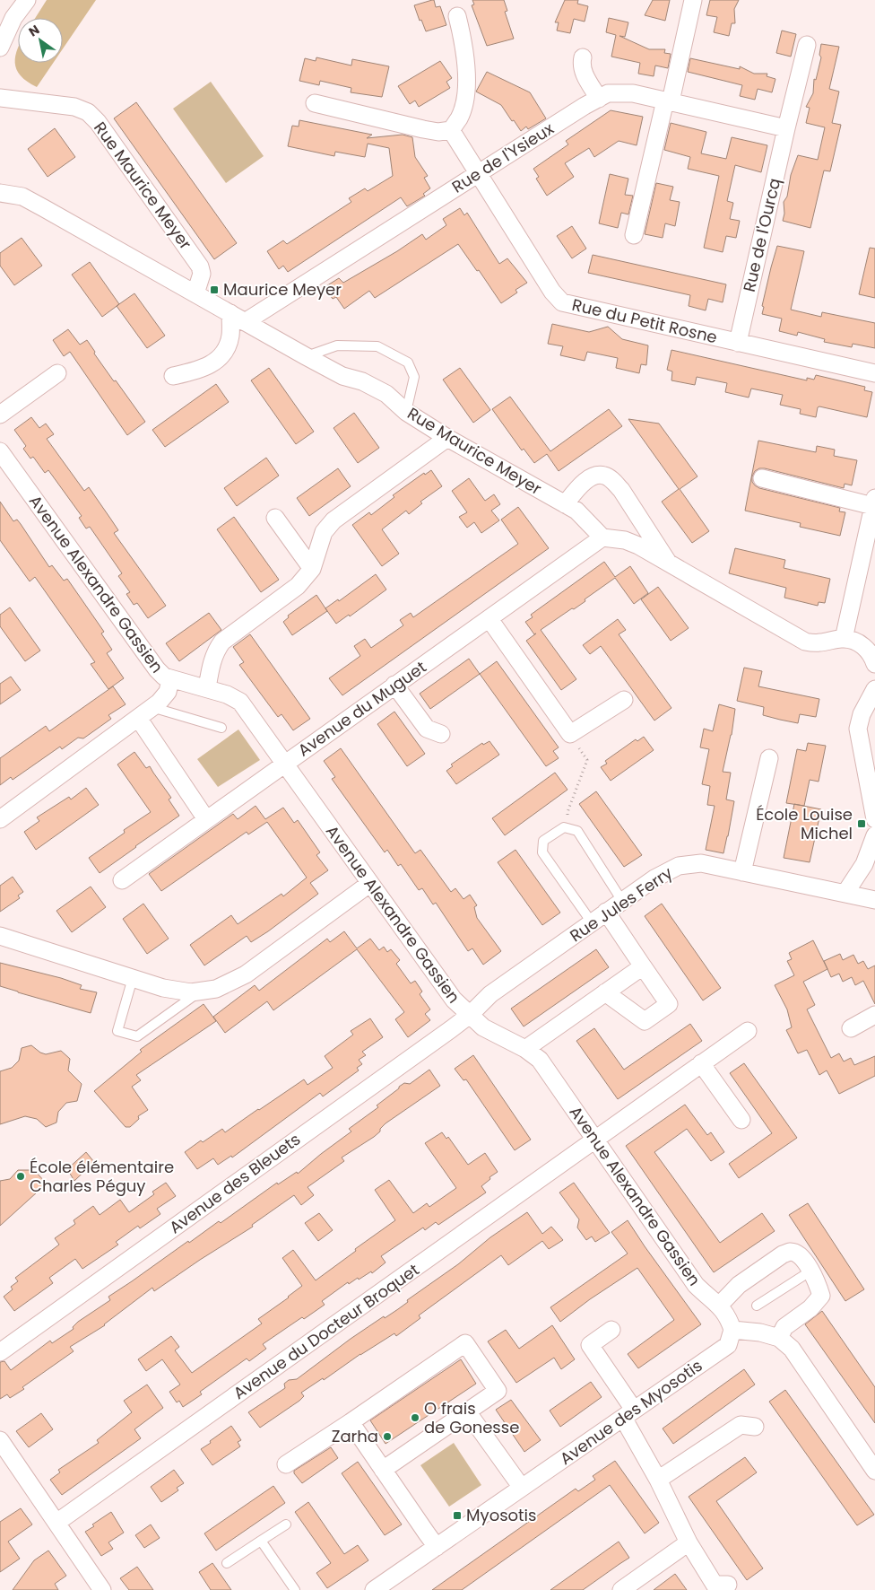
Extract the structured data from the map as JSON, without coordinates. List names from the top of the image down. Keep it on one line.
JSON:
{"streets":{"street":["Rue de l'Ysieux","Rue Maurice Meyer","Rue de l'Ourcq","Rue du Petit Rosne","Avenue Alexandre Gassien","Avenue du Muguet","Rue Jules Ferry","Avenue des Bleuets","Avenue du Docteur Broquet","Avenue des Myosotis"]},"crossings":[["Rue de l'Ysieux","Rue Maurice Meyer"],["Rue de l'Ysieux","Rue de l'Ourcq"],["Rue de l'Ysieux","Rue du Petit Rosne"],["Rue Maurice Meyer","Avenue du Muguet"],["Rue de l'Ourcq","Rue du Petit Rosne"],["Avenue Alexandre Gassien","Avenue du Muguet"],["Avenue Alexandre Gassien","Rue Jules Ferry"],["Avenue Alexandre Gassien","Avenue des Bleuets"],["Avenue Alexandre Gassien","Avenue du Docteur Broquet"],["Avenue Alexandre Gassien","Avenue des Myosotis"],["Rue Jules Ferry","Avenue des Bleuets"]],"places":{"transit":["Maurice Meyer","École Louise Michel","Myosotis"],"other":["École élémentaire Charles Péguy","O frais de Gonesse","Zarha"]},"north":"top left"}
